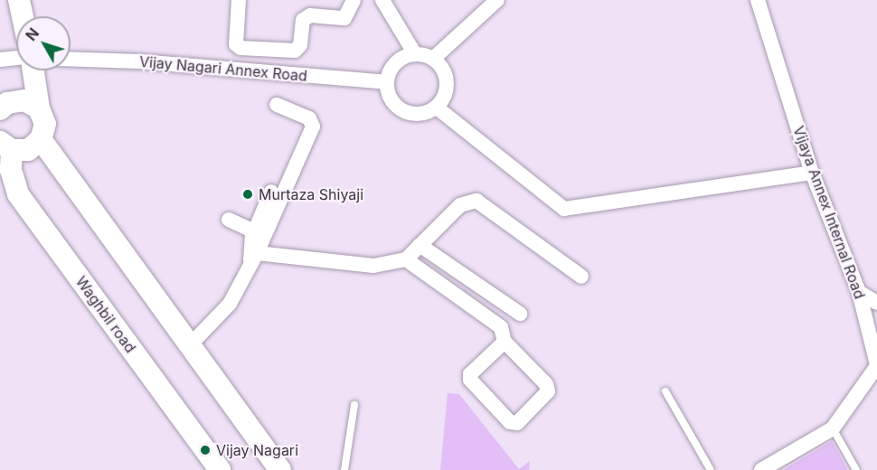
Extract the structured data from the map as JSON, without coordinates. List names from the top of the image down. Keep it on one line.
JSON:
{"streets":{"main road":["Waghbil road"],"street":["Vijay Nagari Annex Road","Vijaya Annex Internal Road"]},"places":["Murtaza Shiyaji","Vijay Nagari"],"north":"top left"}
